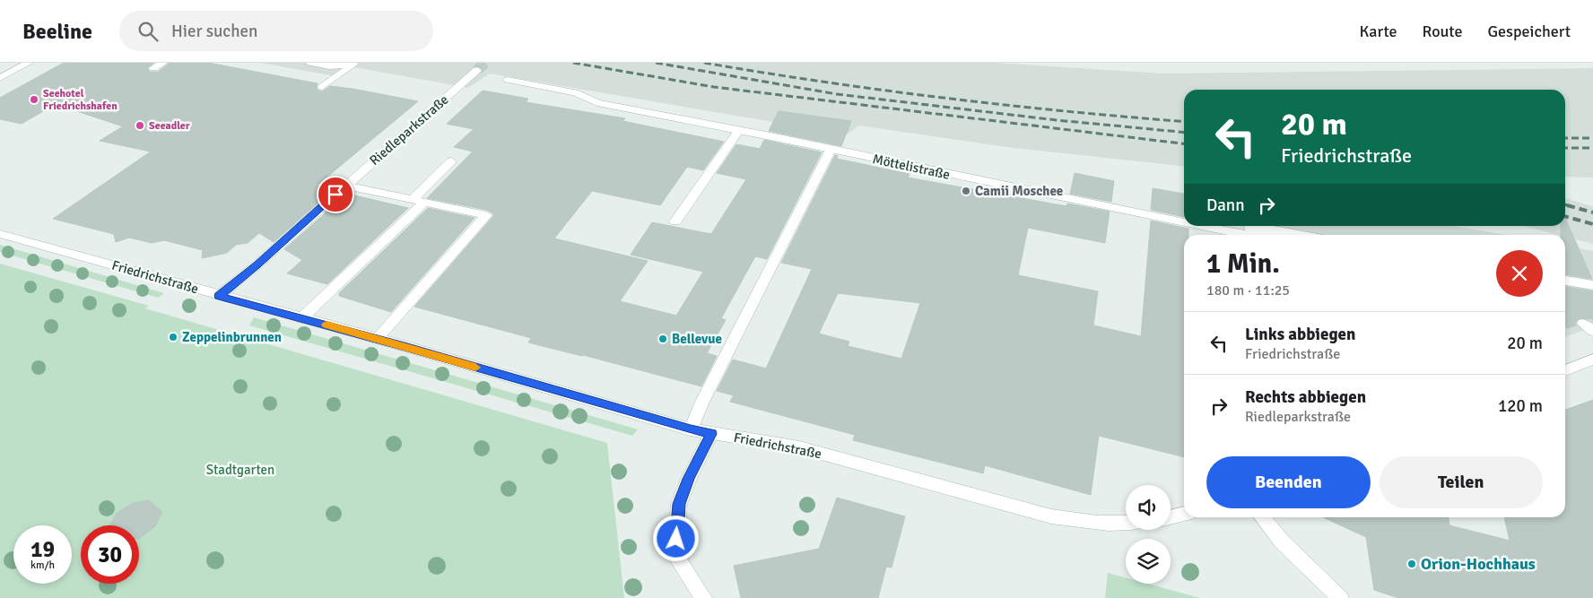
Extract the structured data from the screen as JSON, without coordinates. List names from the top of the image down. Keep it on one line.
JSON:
{"streets":{"street":["Riedleparkstraße","Möttelistraße","Friedrichstraße"]},"crossings":[["Riedleparkstraße","Friedrichstraße"]],"parks":["Stadtgarten"],"places":["Seehotel Friedrichshafen","Seeadler","Camii Moschee","Zeppelinbrunnen","Bellevue","Orion-Hochhaus"],"page":{"header":"Beeline","search":"Hier suchen","nav":["Karte","Route","Gespeichert"],"turn":["20 m","Friedrichstraße"],"then":"Dann","heading":["1 Min.","180 m · 11:25"],"list":[{"name":"Links abbiegen","note":"Friedrichstraße","value":"20 m"},{"name":"Rechts abbiegen","note":"Riedleparkstraße","value":"120 m"}],"buttons":["Beenden","Teilen"],"speed":"19 km/h","limit":"30"}}
